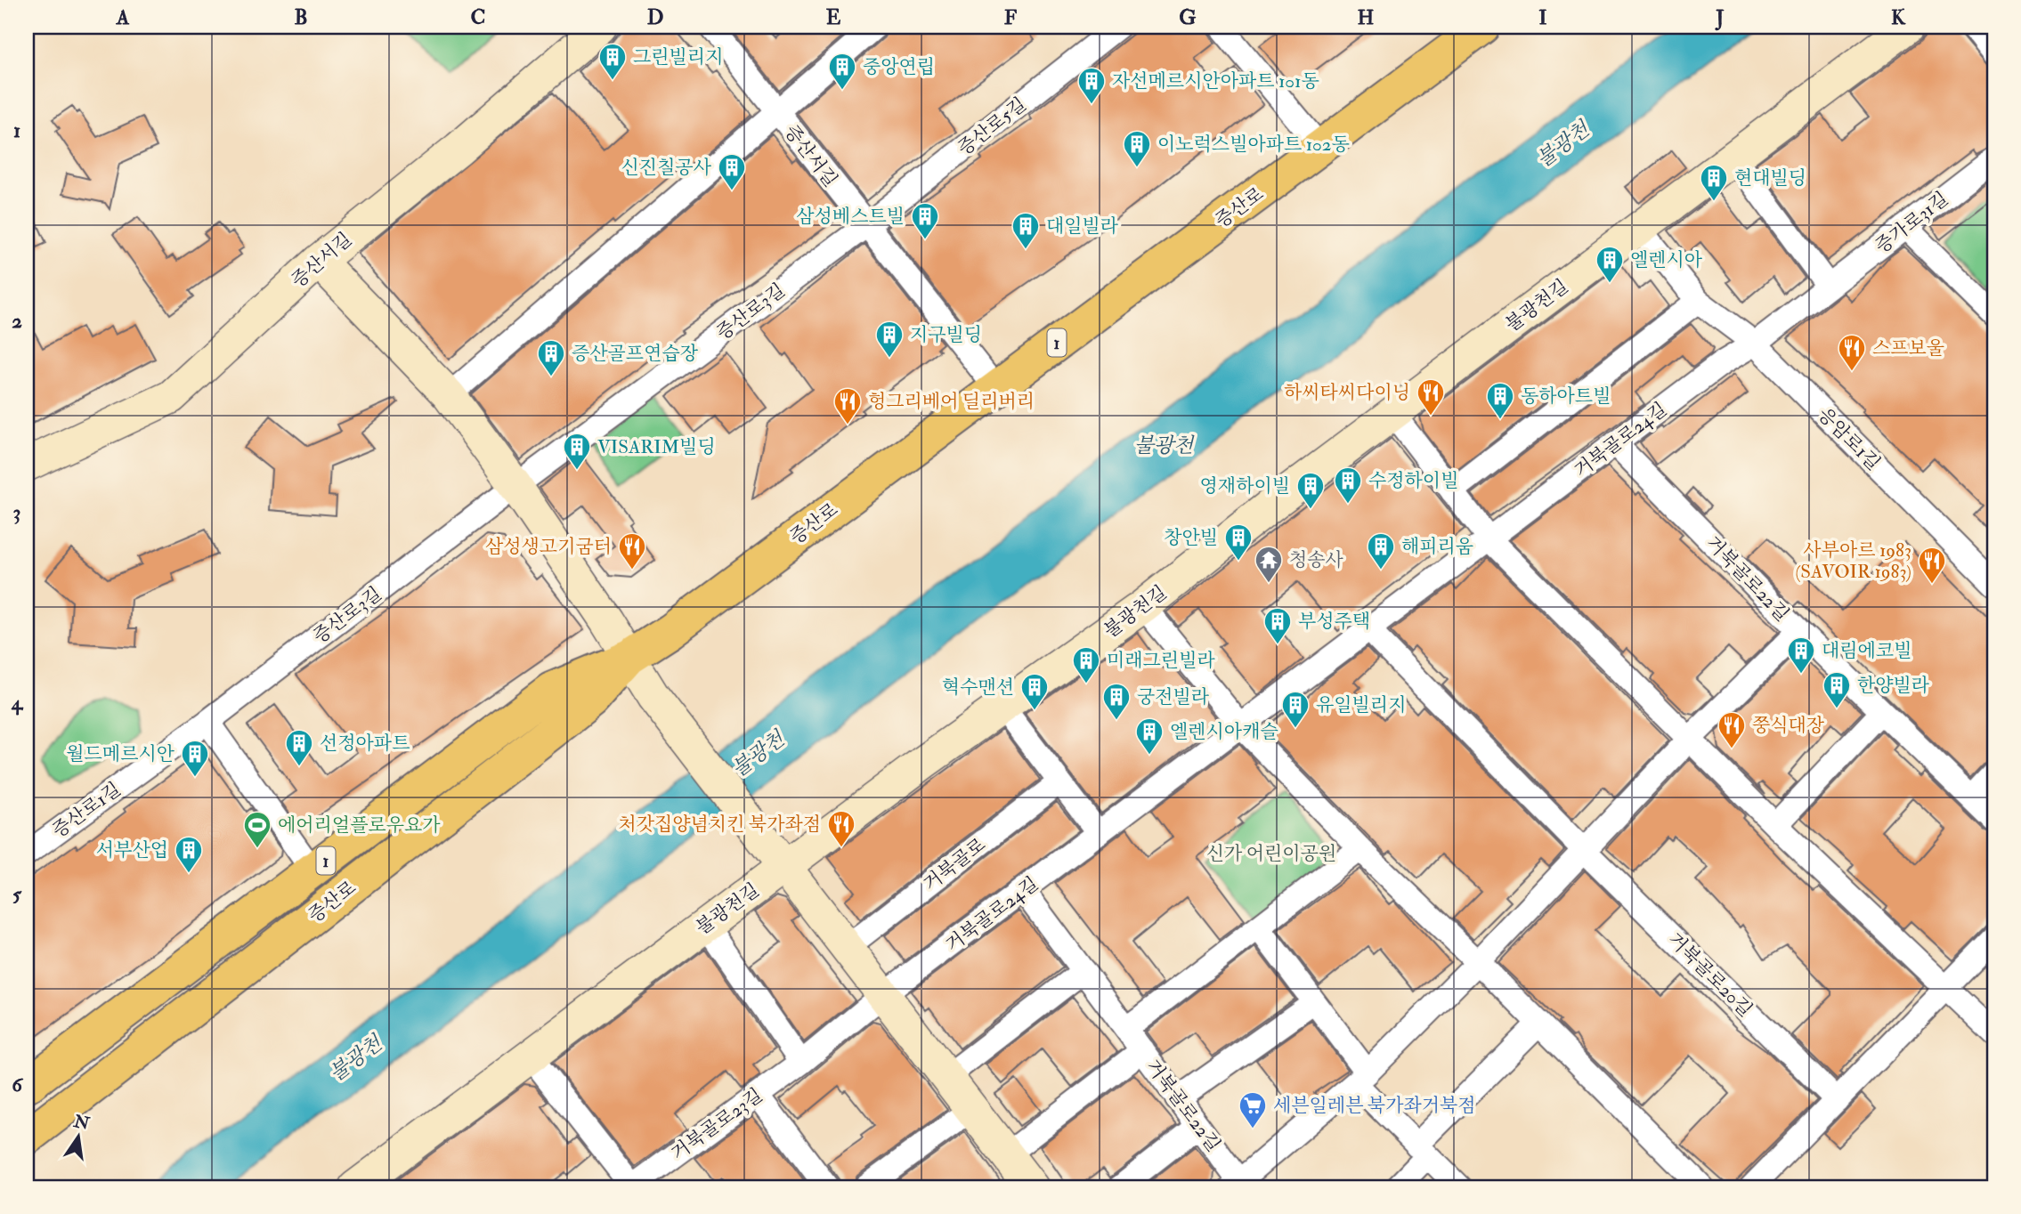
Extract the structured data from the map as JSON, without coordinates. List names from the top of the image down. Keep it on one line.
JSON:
{"streets":{"main road":["증산로","1"],"street":["증산로5길","증산서길","증가로31길","불광천길","증산로3길","응암로1길","거북골로24길","거북골로22길","증산로1길","거북골로","거북골로20길","거북골로23길"]},"crossings":[["증산로5길","증산서길"],["증산로5길","증산로3길"],["증산서길","증산로3길"],["증가로31길","응암로1길"],["증가로31길","거북골로24길"],["불광천길","응암로1길"],["불광천길","거북골로23길"],["증산로3길","증산로1길"],["응암로1길","거북골로24길"],["거북골로24길","거북골로22길"],["거북골로24길","거북골로23길"],["거북골로22길","거북골로20길"]],"water":["불광천"],"parks":["신가 어린이공원"],"places":{"building":["그린빌리지","중앙연립","자선메르시안아파트 101동","이노럭스빌아파트 102동","신진칠공사","현대빌딩","삼성베스트빌","대일빌라","엘렌시아","지구빌딩","증산골프연습장","동하아트빌","VISARIM빌딩","수정하이빌","영재하이빌","창안빌","해피리움","부성주택","대림에코빌","미래그린빌라","한양빌라","혁수맨션","궁전빌라","유일빌리지","엘렌시아캐슬","선정아파트","월드메르시안","서부산업"],"restaurant":["스프보울","하씨타씨다이닝","헝그리베어 딜리버리","삼성생고기굼터","사부아르 1983 (SAVOIR 1983)","쭝식대장","처갓집양념치킨 북가좌점"],"temple":["청송사"],"sports":["에어리얼플로우요가"],"supermarket":["세븐일레븐 북가좌거북점"]},"north":"top","grid":{"columns":["A","B","C","D","E","F","G","H","I","J","K"],"rows":["1","2","3","4","5","6"]}}
